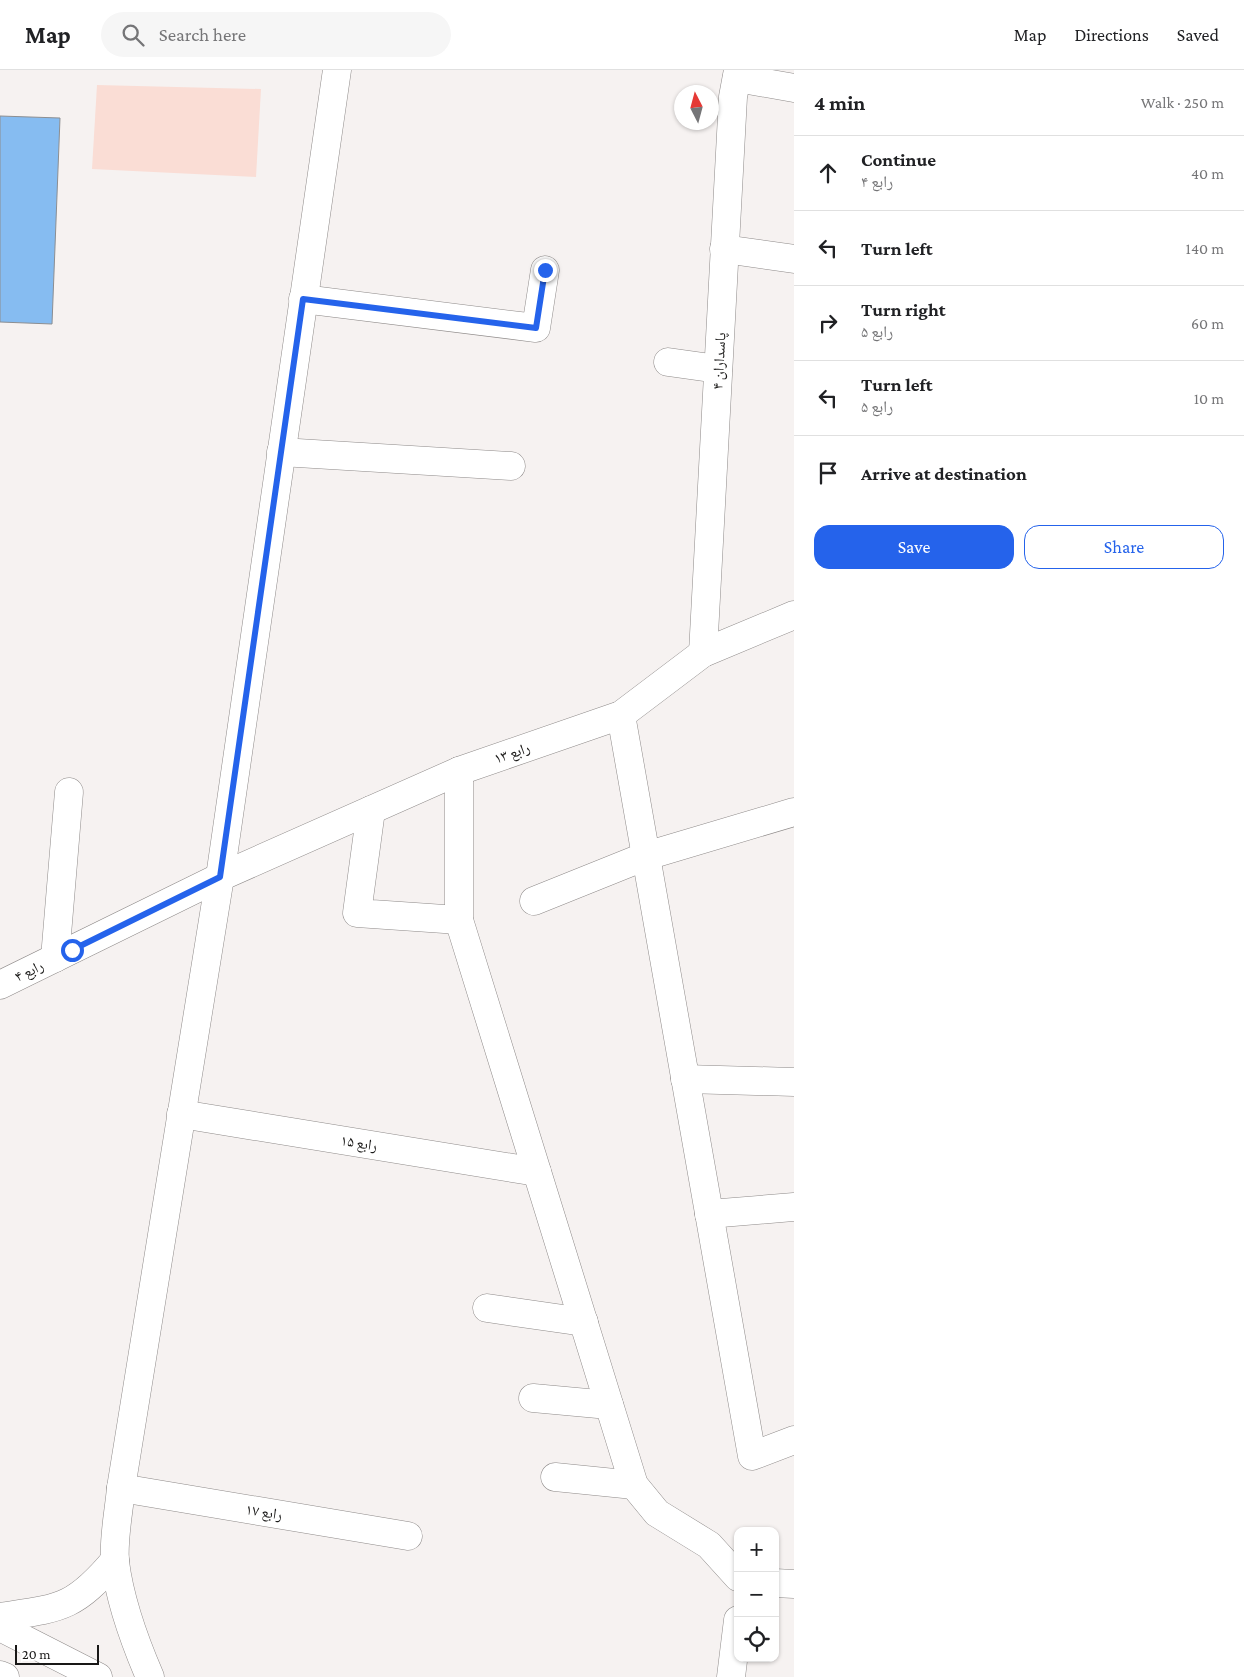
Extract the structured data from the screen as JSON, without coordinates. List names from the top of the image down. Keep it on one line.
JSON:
{"streets":{"street":["پاسداران ۴","رابع ۱۳","رابع ۴","رابع ۱۵","رابع ۱۷"]},"crossings":[["پاسداران ۴","رابع ۱۳"],["رابع ۱۳","رابع ۴"]],"scale_bar":"20 m","north":"top","page":{"header":"Map","search":"Search here","nav":["Map","Directions","Saved"],"heading":["4 min","Walk · 250 m"],"list":[["Continue","رابع ۴","40 m"],["Turn left","140 m"],["Turn right","رابع ۵","60 m"],["Turn left","رابع ۵","10 m"],"Arrive at destination"],"buttons":["Save","Share"],"map_buttons":["+","−"],"scale":"20 m"}}
